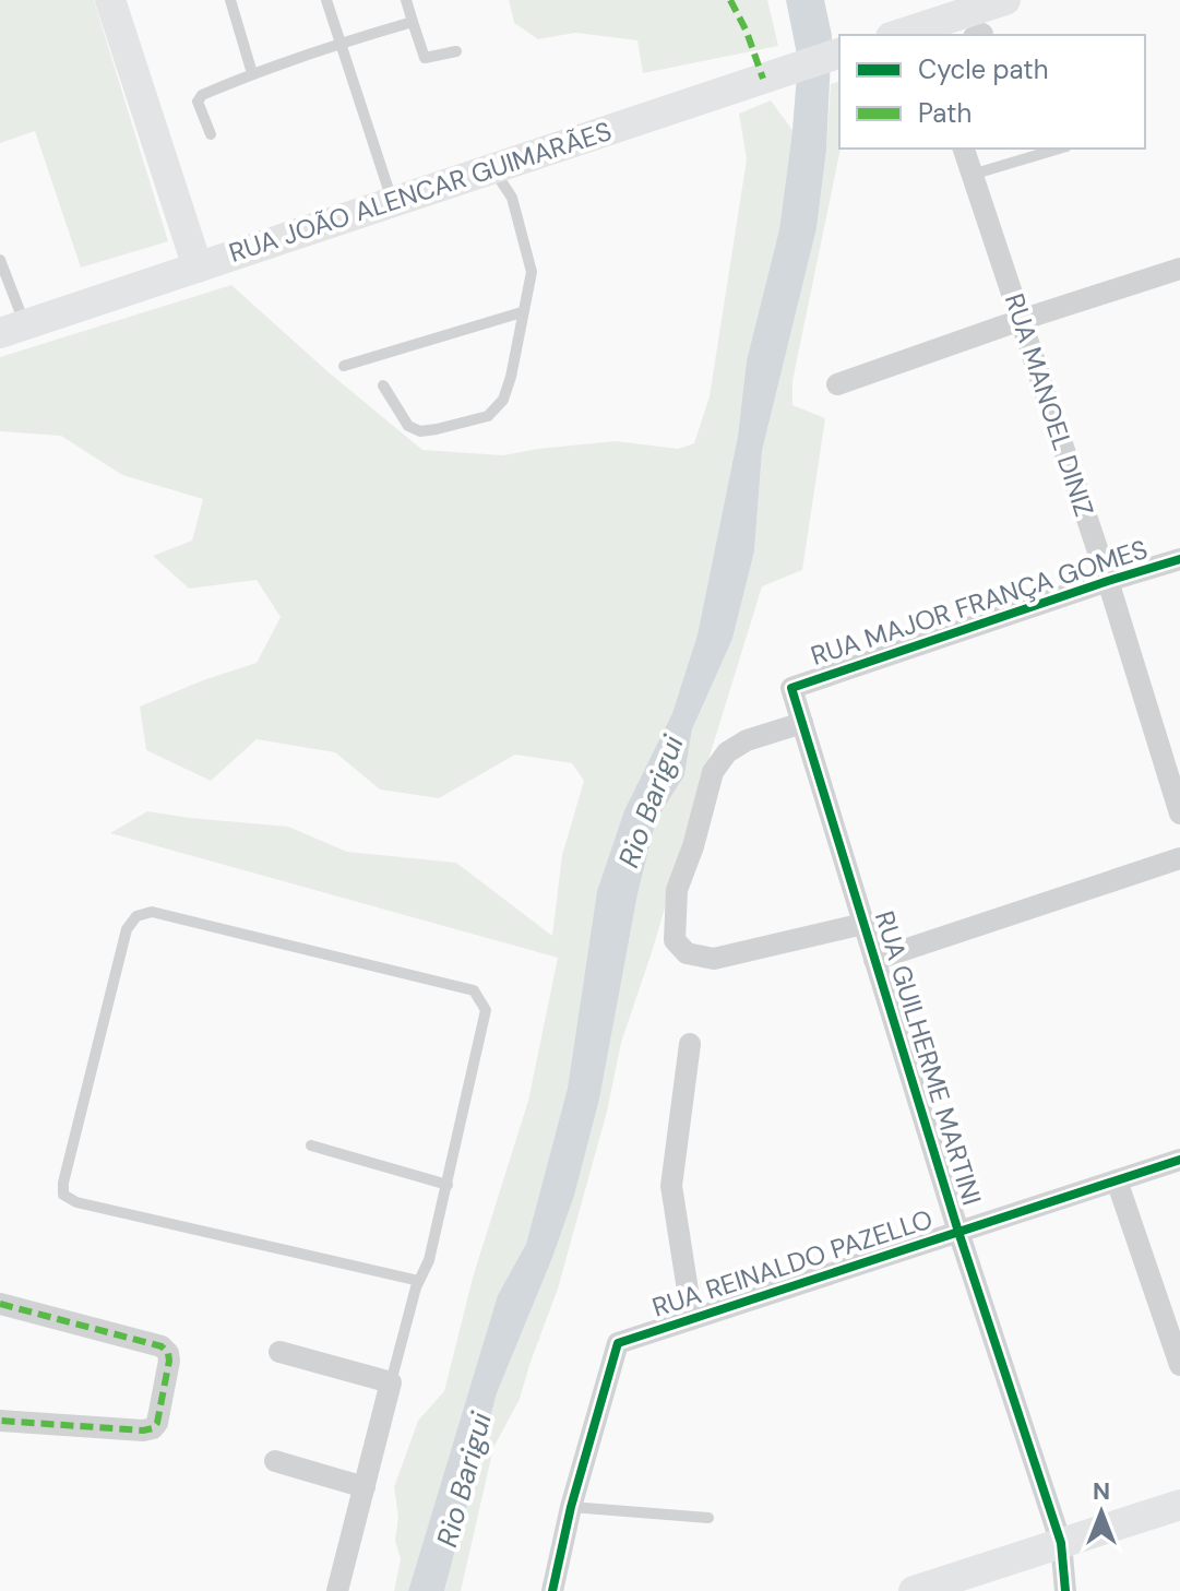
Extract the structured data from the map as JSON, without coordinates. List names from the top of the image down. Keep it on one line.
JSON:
{"streets":{"main road":["RUA JOÃO ALENCAR GUIMARÃES"],"street":["RUA MANOEL DINIZ","RUA MAJOR FRANÇA GOMES","RUA GUILHERME MARTINI","RUA REINALDO PAZELLO"]},"crossings":[["RUA MANOEL DINIZ","RUA MAJOR FRANÇA GOMES"],["RUA MAJOR FRANÇA GOMES","RUA GUILHERME MARTINI"],["RUA GUILHERME MARTINI","RUA REINALDO PAZELLO"]],"water":["Rio Barigui"],"legend":["Cycle path","Path"],"north":"top"}
